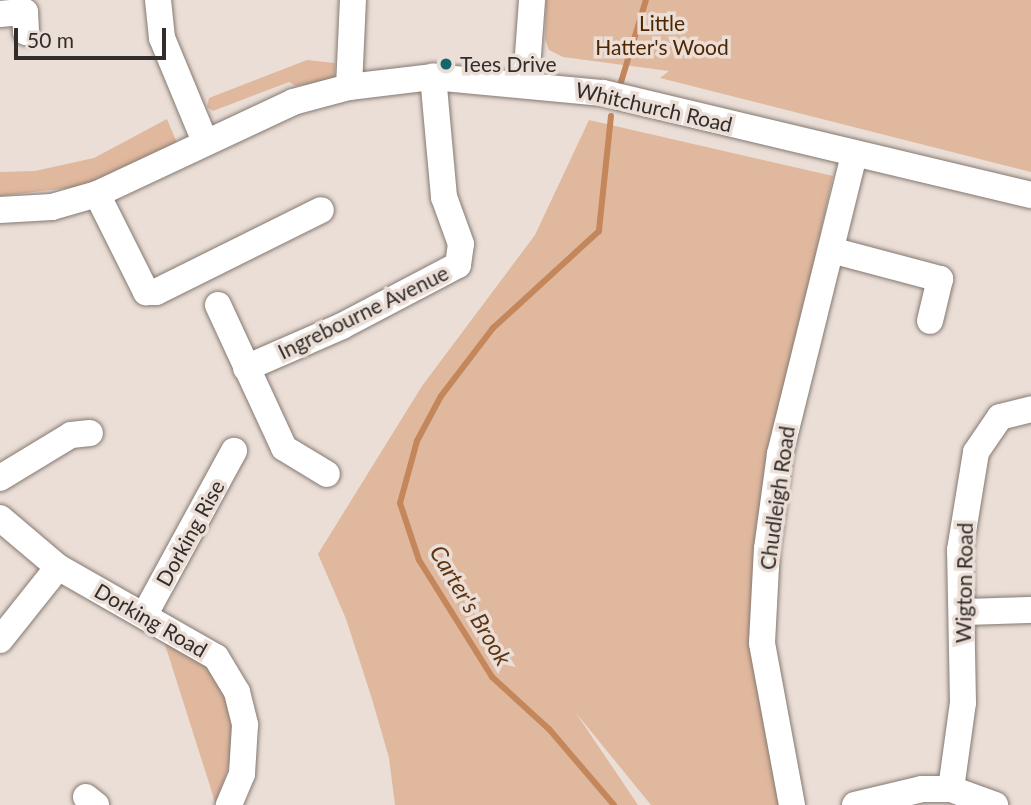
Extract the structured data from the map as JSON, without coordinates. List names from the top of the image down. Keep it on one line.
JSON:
{"streets":{"street":["Whitchurch Road","Ingrebourne Avenue","Chudleigh Road","Dorking Rise","Wigton Road","Dorking Road"]},"crossings":[["Whitchurch Road","Ingrebourne Avenue"],["Whitchurch Road","Chudleigh Road"],["Dorking Rise","Dorking Road"]],"water":["Carter's Brook"],"parks":["Little Hatter's Wood"],"places":["Tees Drive"],"scale_bar":"50 m"}
